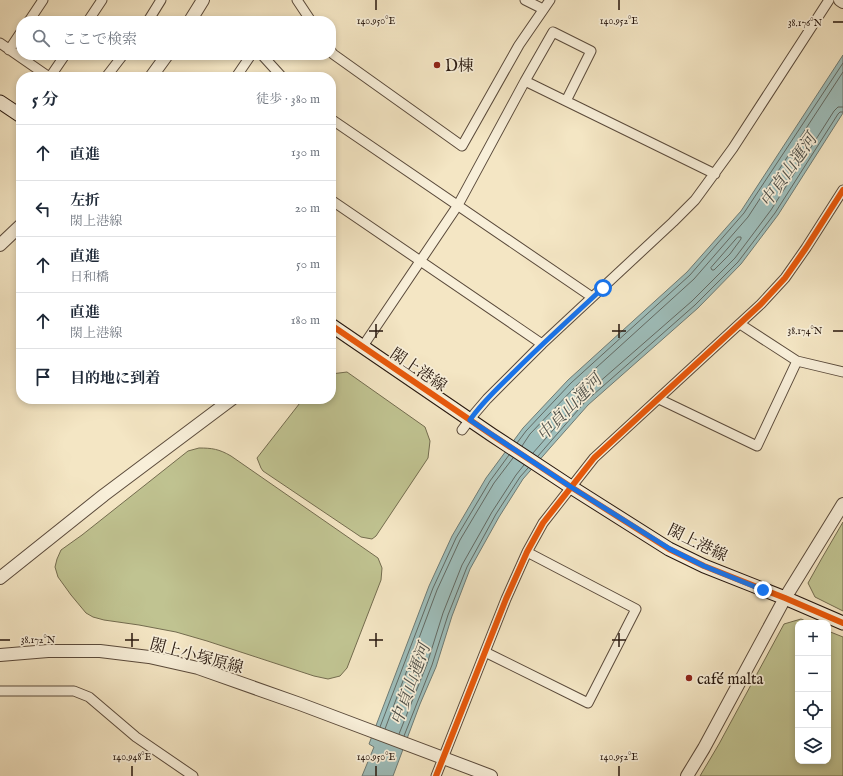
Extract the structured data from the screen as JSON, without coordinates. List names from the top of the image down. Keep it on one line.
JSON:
{"streets":{"main road":["閖上港線"],"street":["閖上小塚原線"]},"water":["中貞山運河"],"places":["D棟","café malta"],"page":{"search":"ここで検索","heading":["5 分","徒歩 · 380 m"],"list":[["直進","130 m"],["左折","閖上港線","20 m"],["直進","日和橋","50 m"],["直進","閖上港線","180 m"],"目的地に到着"],"map_buttons":["+","−"]},"coordinates":["140.950°E","140.952°E","38.176°N","38.174°N","38.172°N","140.948°E"]}
